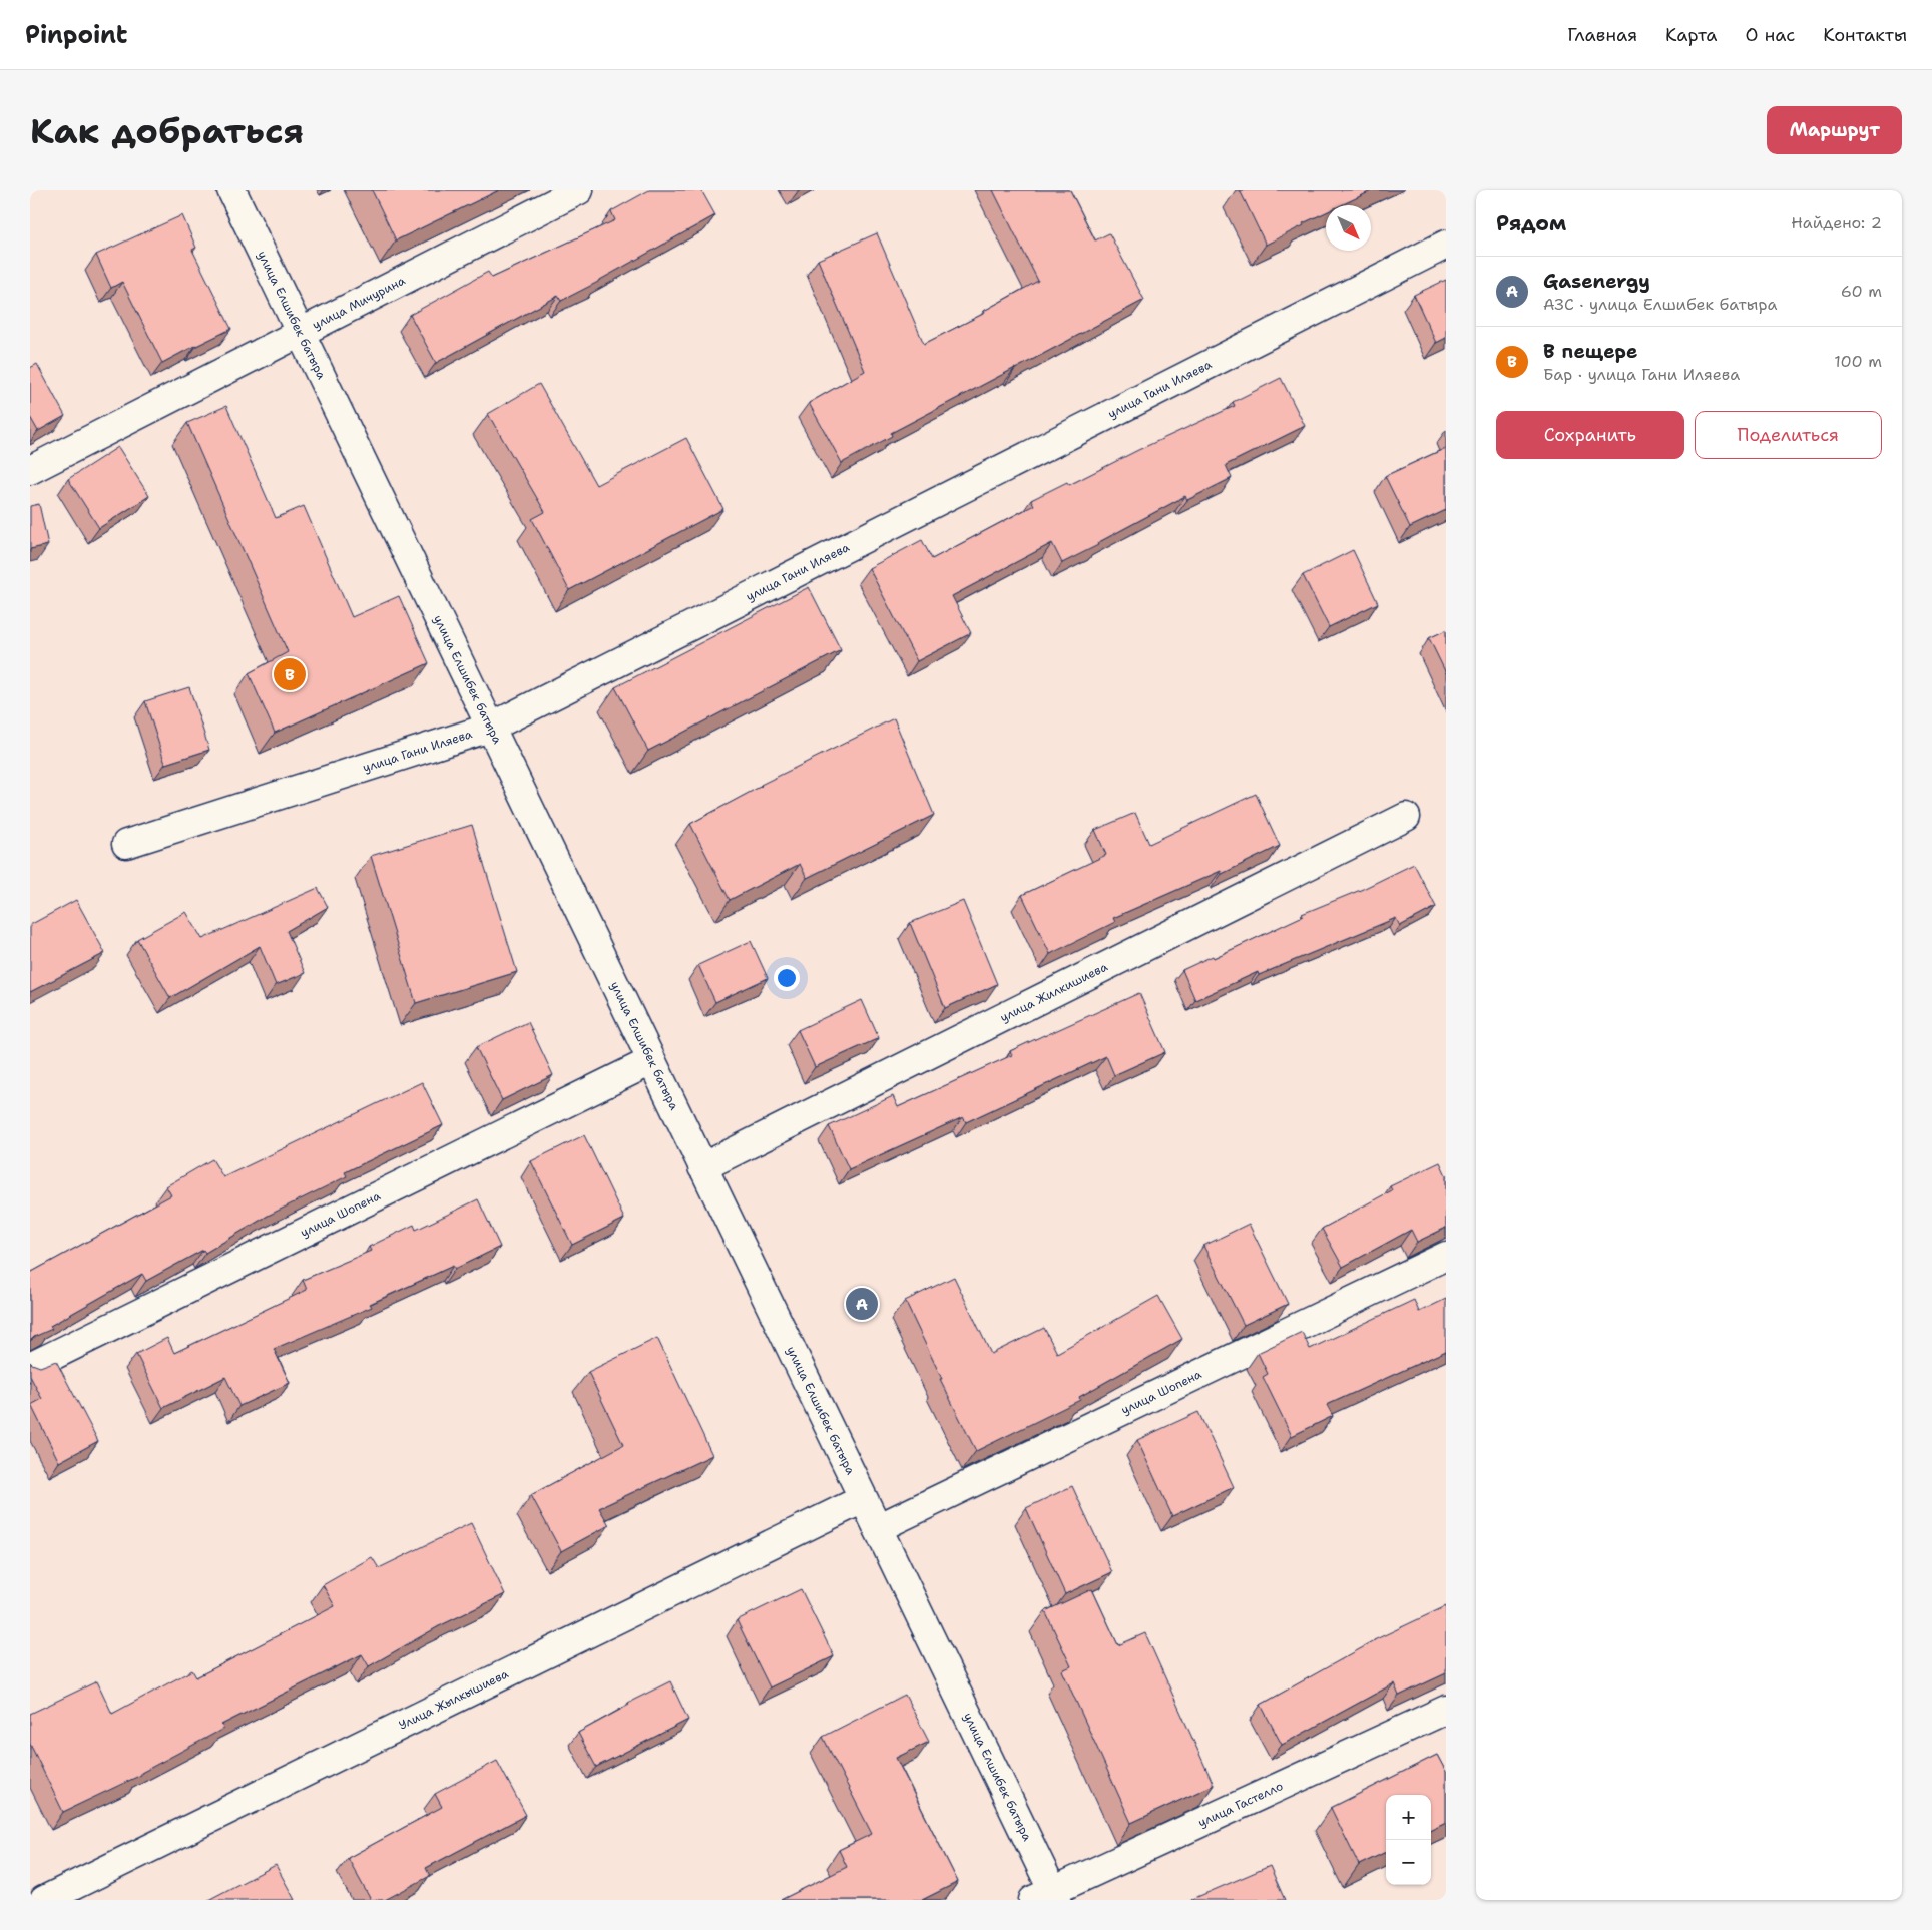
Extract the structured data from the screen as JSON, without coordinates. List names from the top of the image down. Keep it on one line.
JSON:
{"streets":{"street":["улица Мичурина","улица Елшибек батыра","улица Гани Иляева","улица Жилкишиева","улица Шопена","Улица Жылкышиева","улица Гастелло"]},"crossings":[["улица Мичурина","улица Елшибек батыра"],["улица Елшибек батыра","улица Гани Иляева"],["улица Елшибек батыра","улица Жилкишиева"],["улица Елшибек батыра","улица Шопена"],["улица Елшибек батыра","Улица Жылкышиева"],["улица Елшибек батыра","улица Гастелло"]],"north":"bottom right","page":{"header":"Pinpoint","nav":["Главная","Карта","О нас","Контакты"],"buttons":["Маршрут",["Сохранить","Поделиться"]],"title":"Как добраться","heading":["Рядом","Найдено: 2"],"list":[{"mark":"A","name":"Gasenergy","note":"АЗС · улица Елшибек батыра","value":"60 m"},{"mark":"B","name":"В пещере","note":"Бар · улица Гани Иляева","value":"100 m"}],"pins":["B","A"],"map_buttons":["+","−"]}}
